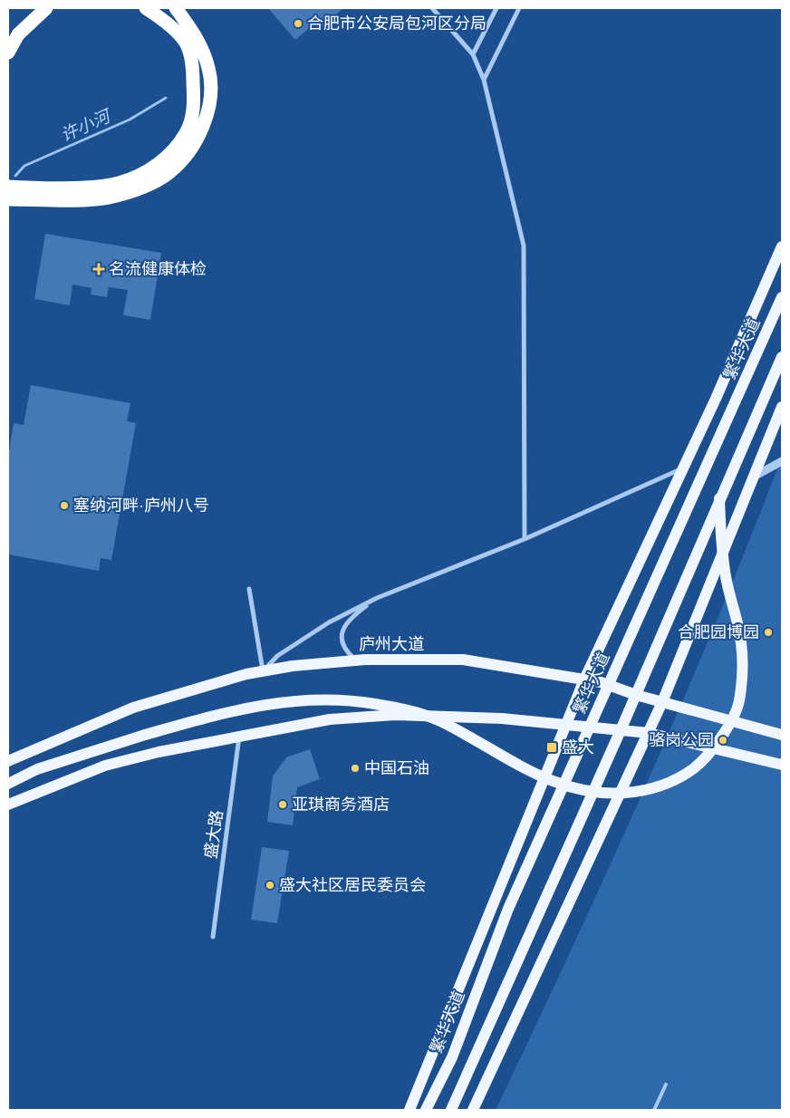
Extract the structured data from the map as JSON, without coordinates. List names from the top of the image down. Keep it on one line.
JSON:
{"streets":{"main road":["繁华大道","庐州大道"],"street":["盛大路"]},"crossings":[["繁华大道","庐州大道"]],"water":["许小河"],"places":{"other":["合肥市公安局包河区分局","塞纳河畔·庐州八号","合肥园博园","骆岗公园","中国石油","亚琪商务酒店","盛大社区居民委员会"],"health":["名流健康体检"],"transit":["盛大"]}}
